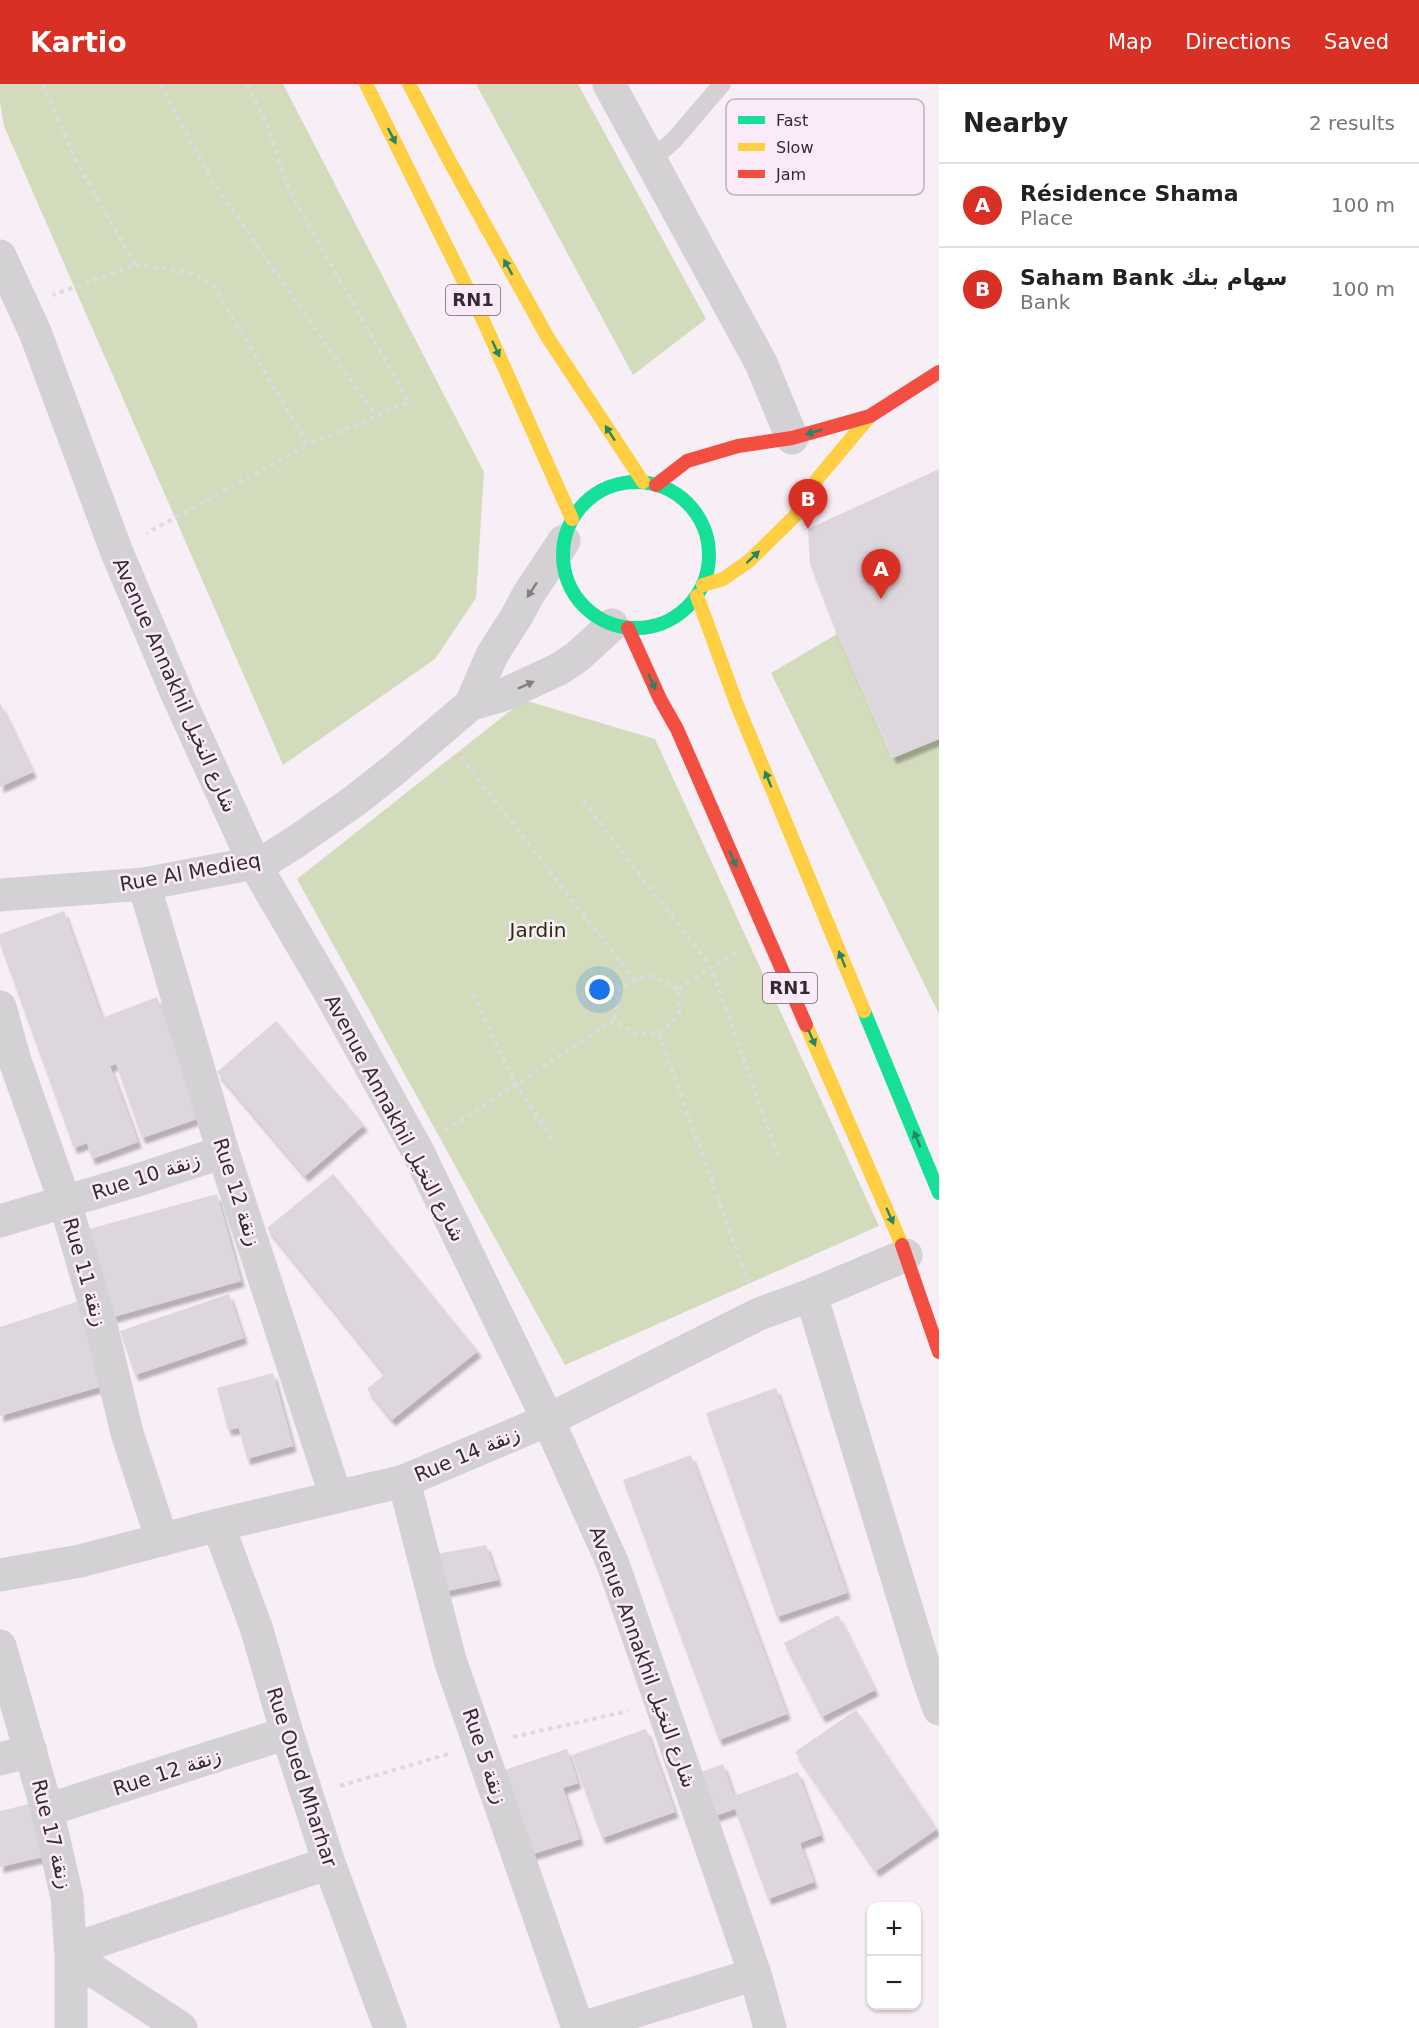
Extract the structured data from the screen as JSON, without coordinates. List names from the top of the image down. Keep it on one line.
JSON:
{"streets":{"main road":["RN1"],"street":["Avenue Annakhil شارع النخيل","Rue Al Medieq","Rue 10 زنقة","Rue 12 زنقة","Rue 11 زنقة","Rue 14 زنقة","Rue 5 زنقة","Rue Oued Mharhar","Rue 17 زنقة"]},"crossings":[["RN1","Rue Al Medieq"],["RN1","Rue 14 زنقة"],["Avenue Annakhil شارع النخيل","Rue Al Medieq"],["Avenue Annakhil شارع النخيل","Rue 14 زنقة"],["Rue Al Medieq","Rue 12 زنقة"],["Rue 10 زنقة","Rue 12 زنقة"],["Rue 10 زنقة","Rue 11 زنقة"],["Rue 12 زنقة","Rue 14 زنقة"],["Rue 12 زنقة","Rue Oued Mharhar"],["Rue 12 زنقة","Rue 17 زنقة"],["Rue 11 زنقة","Rue 14 زنقة"],["Rue 14 زنقة","Rue 5 زنقة"],["Rue 14 زنقة","Rue Oued Mharhar"]],"parks":["Jardin"],"legend":["Fast","Slow","Jam"],"page":{"header":"Kartio","nav":["Map","Directions","Saved"],"heading":["Nearby","2 results"],"list":[{"mark":"A","name":"Résidence Shama","note":"Place","value":"100 m"},{"mark":"B","name":"Saham Bank سهام بنك","note":"Bank","value":"100 m"}],"pins":["B","A"],"map_buttons":["+","−"]}}
